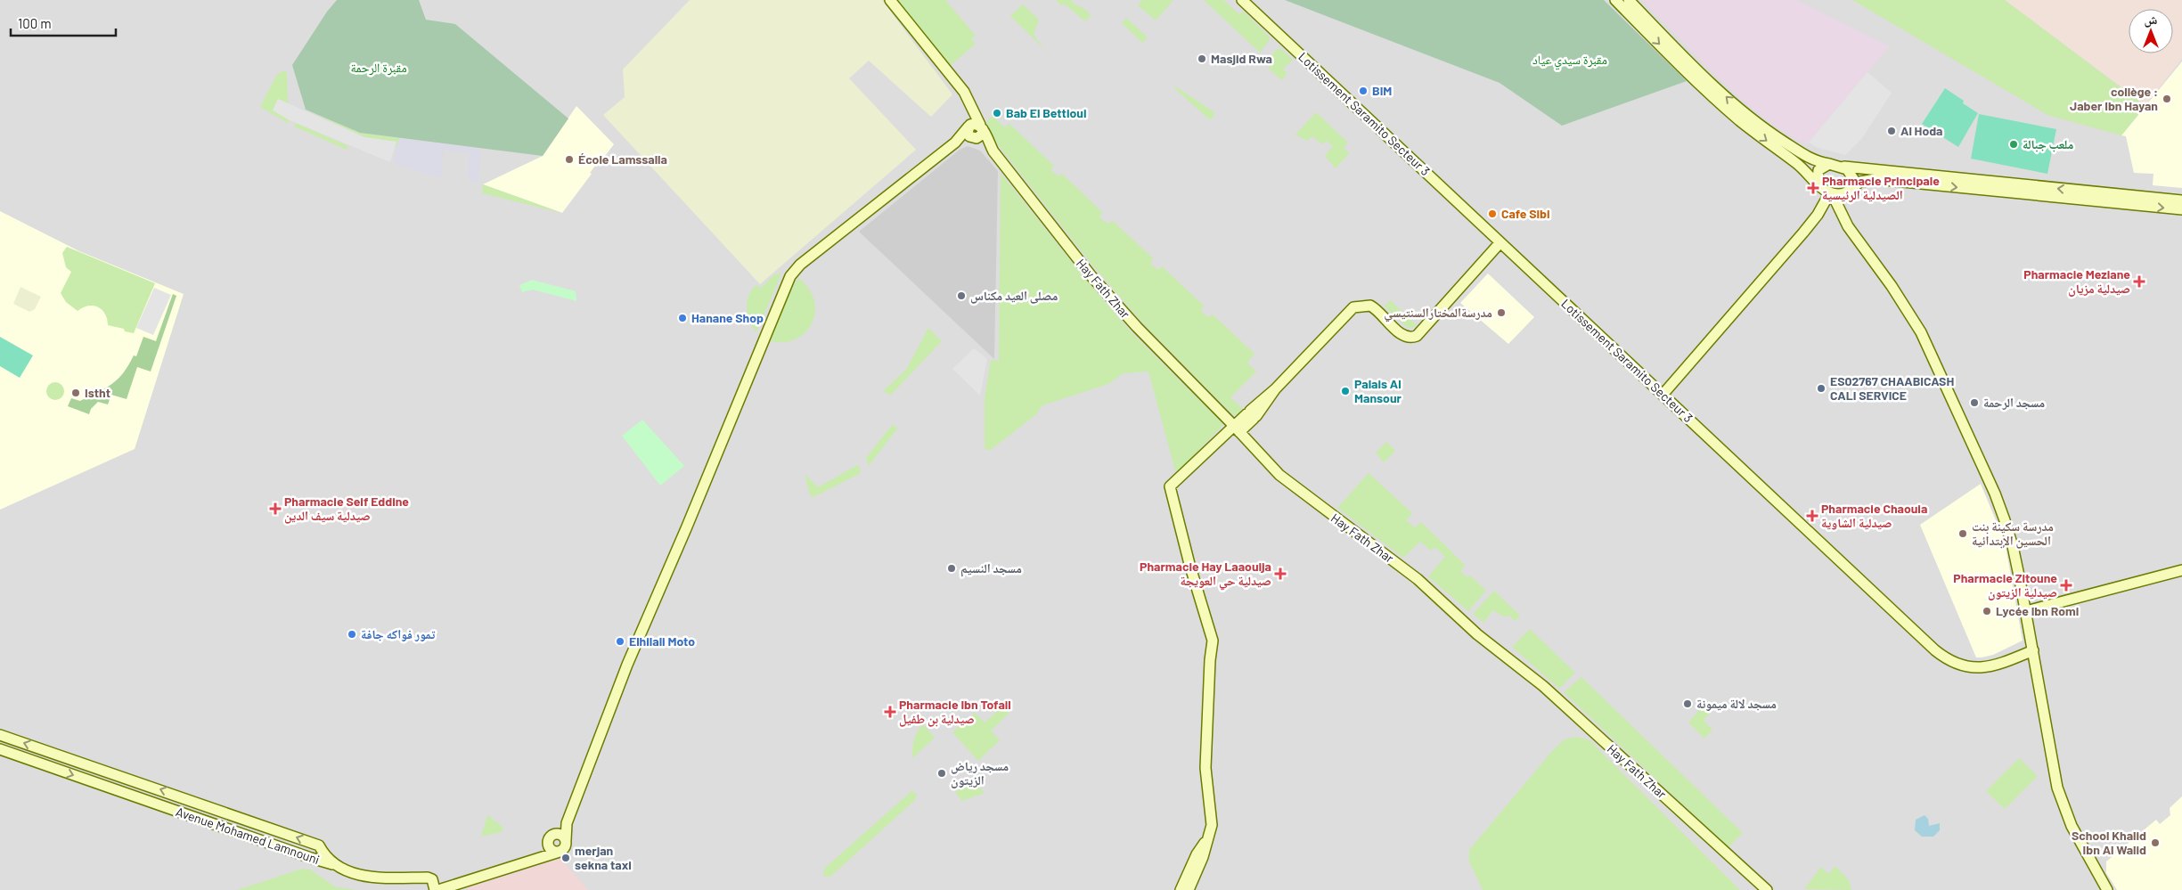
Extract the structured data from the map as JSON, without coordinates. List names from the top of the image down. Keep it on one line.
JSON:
{"streets":{"street":["Lotissement Saramito Secteur 3","Hay Fath Zhar","Avenue Mohamed Lamnouni"]},"parks":["مقبرة سيدي عياد","مقبرة الرحمة"],"places":{"other":["Masjid Rwa","BIM","collège : Jaber Ibn Hayan","Bab El Bettioui","Al Hoda","ملعب جبالة","École Lamssalla","Cafe Sibi","مصلى العيد مكناس","مدرسةالمختارالسنتيسي","Hanane Shop","ES02767 CHAABICASH CALI SERVICE","Palais Al Mansour","Istht","مسجد الرحمة","مدرسة سكينة بنت الحسين الإبتدائية","مسجد النسيم","Lycée Ibn Romi","تمور فواكه جافة","Elhilali Moto","مسجد لالة ميمونة","مسجد رياض الزيتون","School Khalid Ibn Al Walid","merjan sekna taxi"],"health":["Pharmacie Principale الصيدلية الرئيسية","Pharmacie Meziane صيدلية مزيان","Pharmacie Seif Eddine صيدلية سيف الدين","Pharmacie Chaouia صيدلية الشاوية","Pharmacie Hay Laaouija صيدلية حي العويجة","Pharmacie Zitoune صيدلية الزيتون","Pharmacie Ibn Tofail صيدلية بن طفيل"]},"scale_bar":"100 m","north":"top"}
